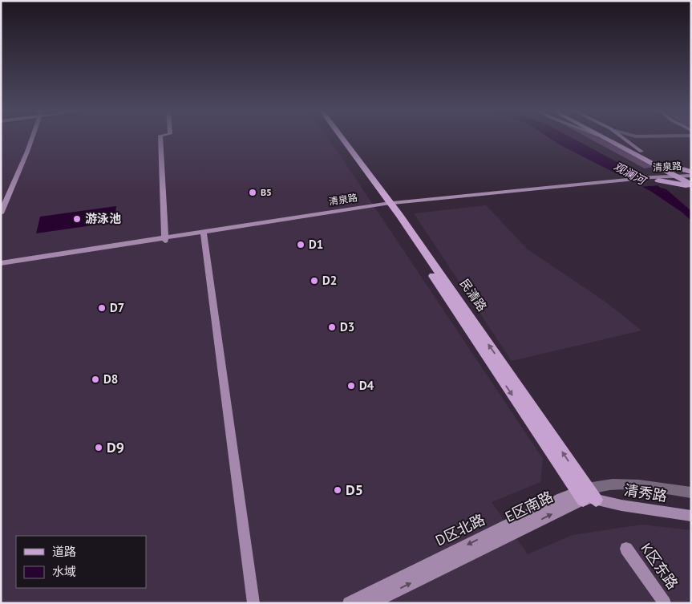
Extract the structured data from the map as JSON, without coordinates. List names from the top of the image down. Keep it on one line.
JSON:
{"streets":{"main road":["民清路"],"street":["清泉路","清秀路","E区南路","D区北路","K区东路"]},"crossings":[["清泉路","民清路"],["民清路","清秀路"],["民清路","E区南路"],["民清路","D区北路"],["清秀路","E区南路"],["清秀路","D区北路"],["E区南路","D区北路"]],"one_way":["E区南路","D区北路"],"water":["观澜河"],"places":["B5","游泳池","D1","D2","D7","D3","D8","D4","D9","D5"],"legend":["道路","水域"]}
